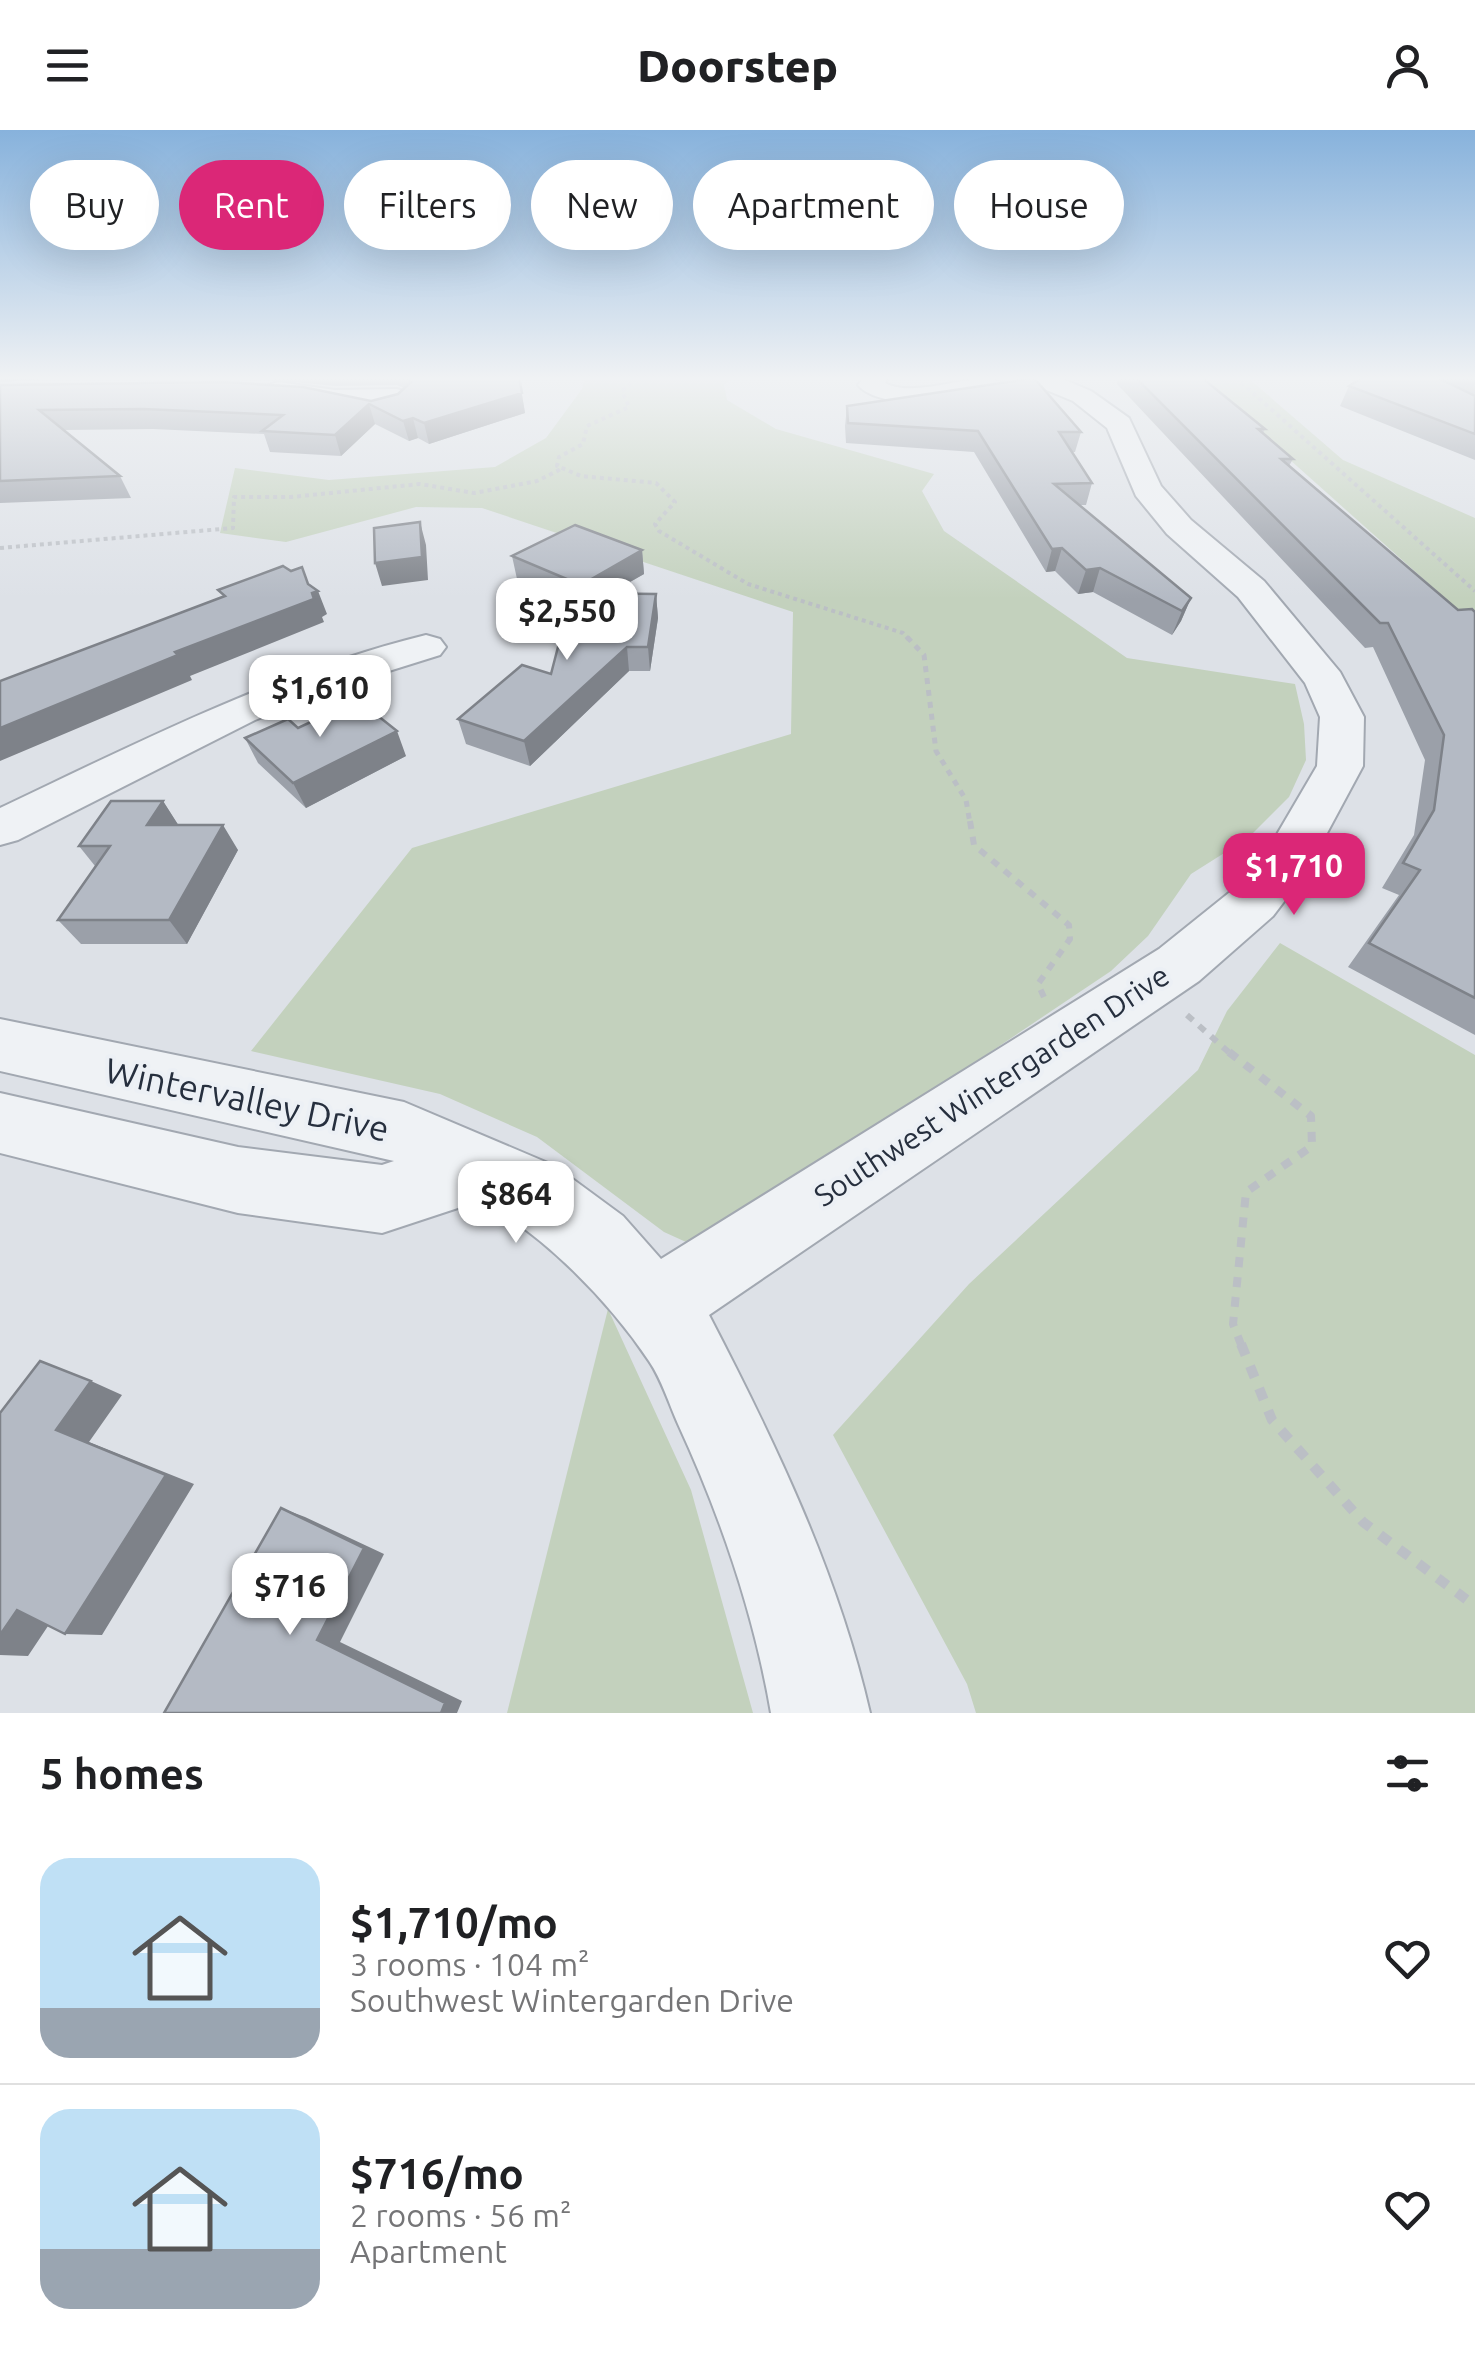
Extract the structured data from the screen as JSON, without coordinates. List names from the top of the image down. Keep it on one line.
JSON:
{"streets":{"street":["Southwest Wintergarden Drive","Wintervalley Drive"]},"crossings":[["Southwest Wintergarden Drive","Wintervalley Drive"]],"page":{"header":"Doorstep","chip":["Buy","Rent","Filters","New","Apartment","House"],"price":["$2,550","$1,610","$1,710","$864","$716"],"heading":"5 homes","list":[{"name":"$1,710/mo","note":"3 rooms · 104 m² · Southwest Wintergarden Drive"},{"name":"$716/mo","note":"2 rooms · 56 m² · Apartment"}]}}
